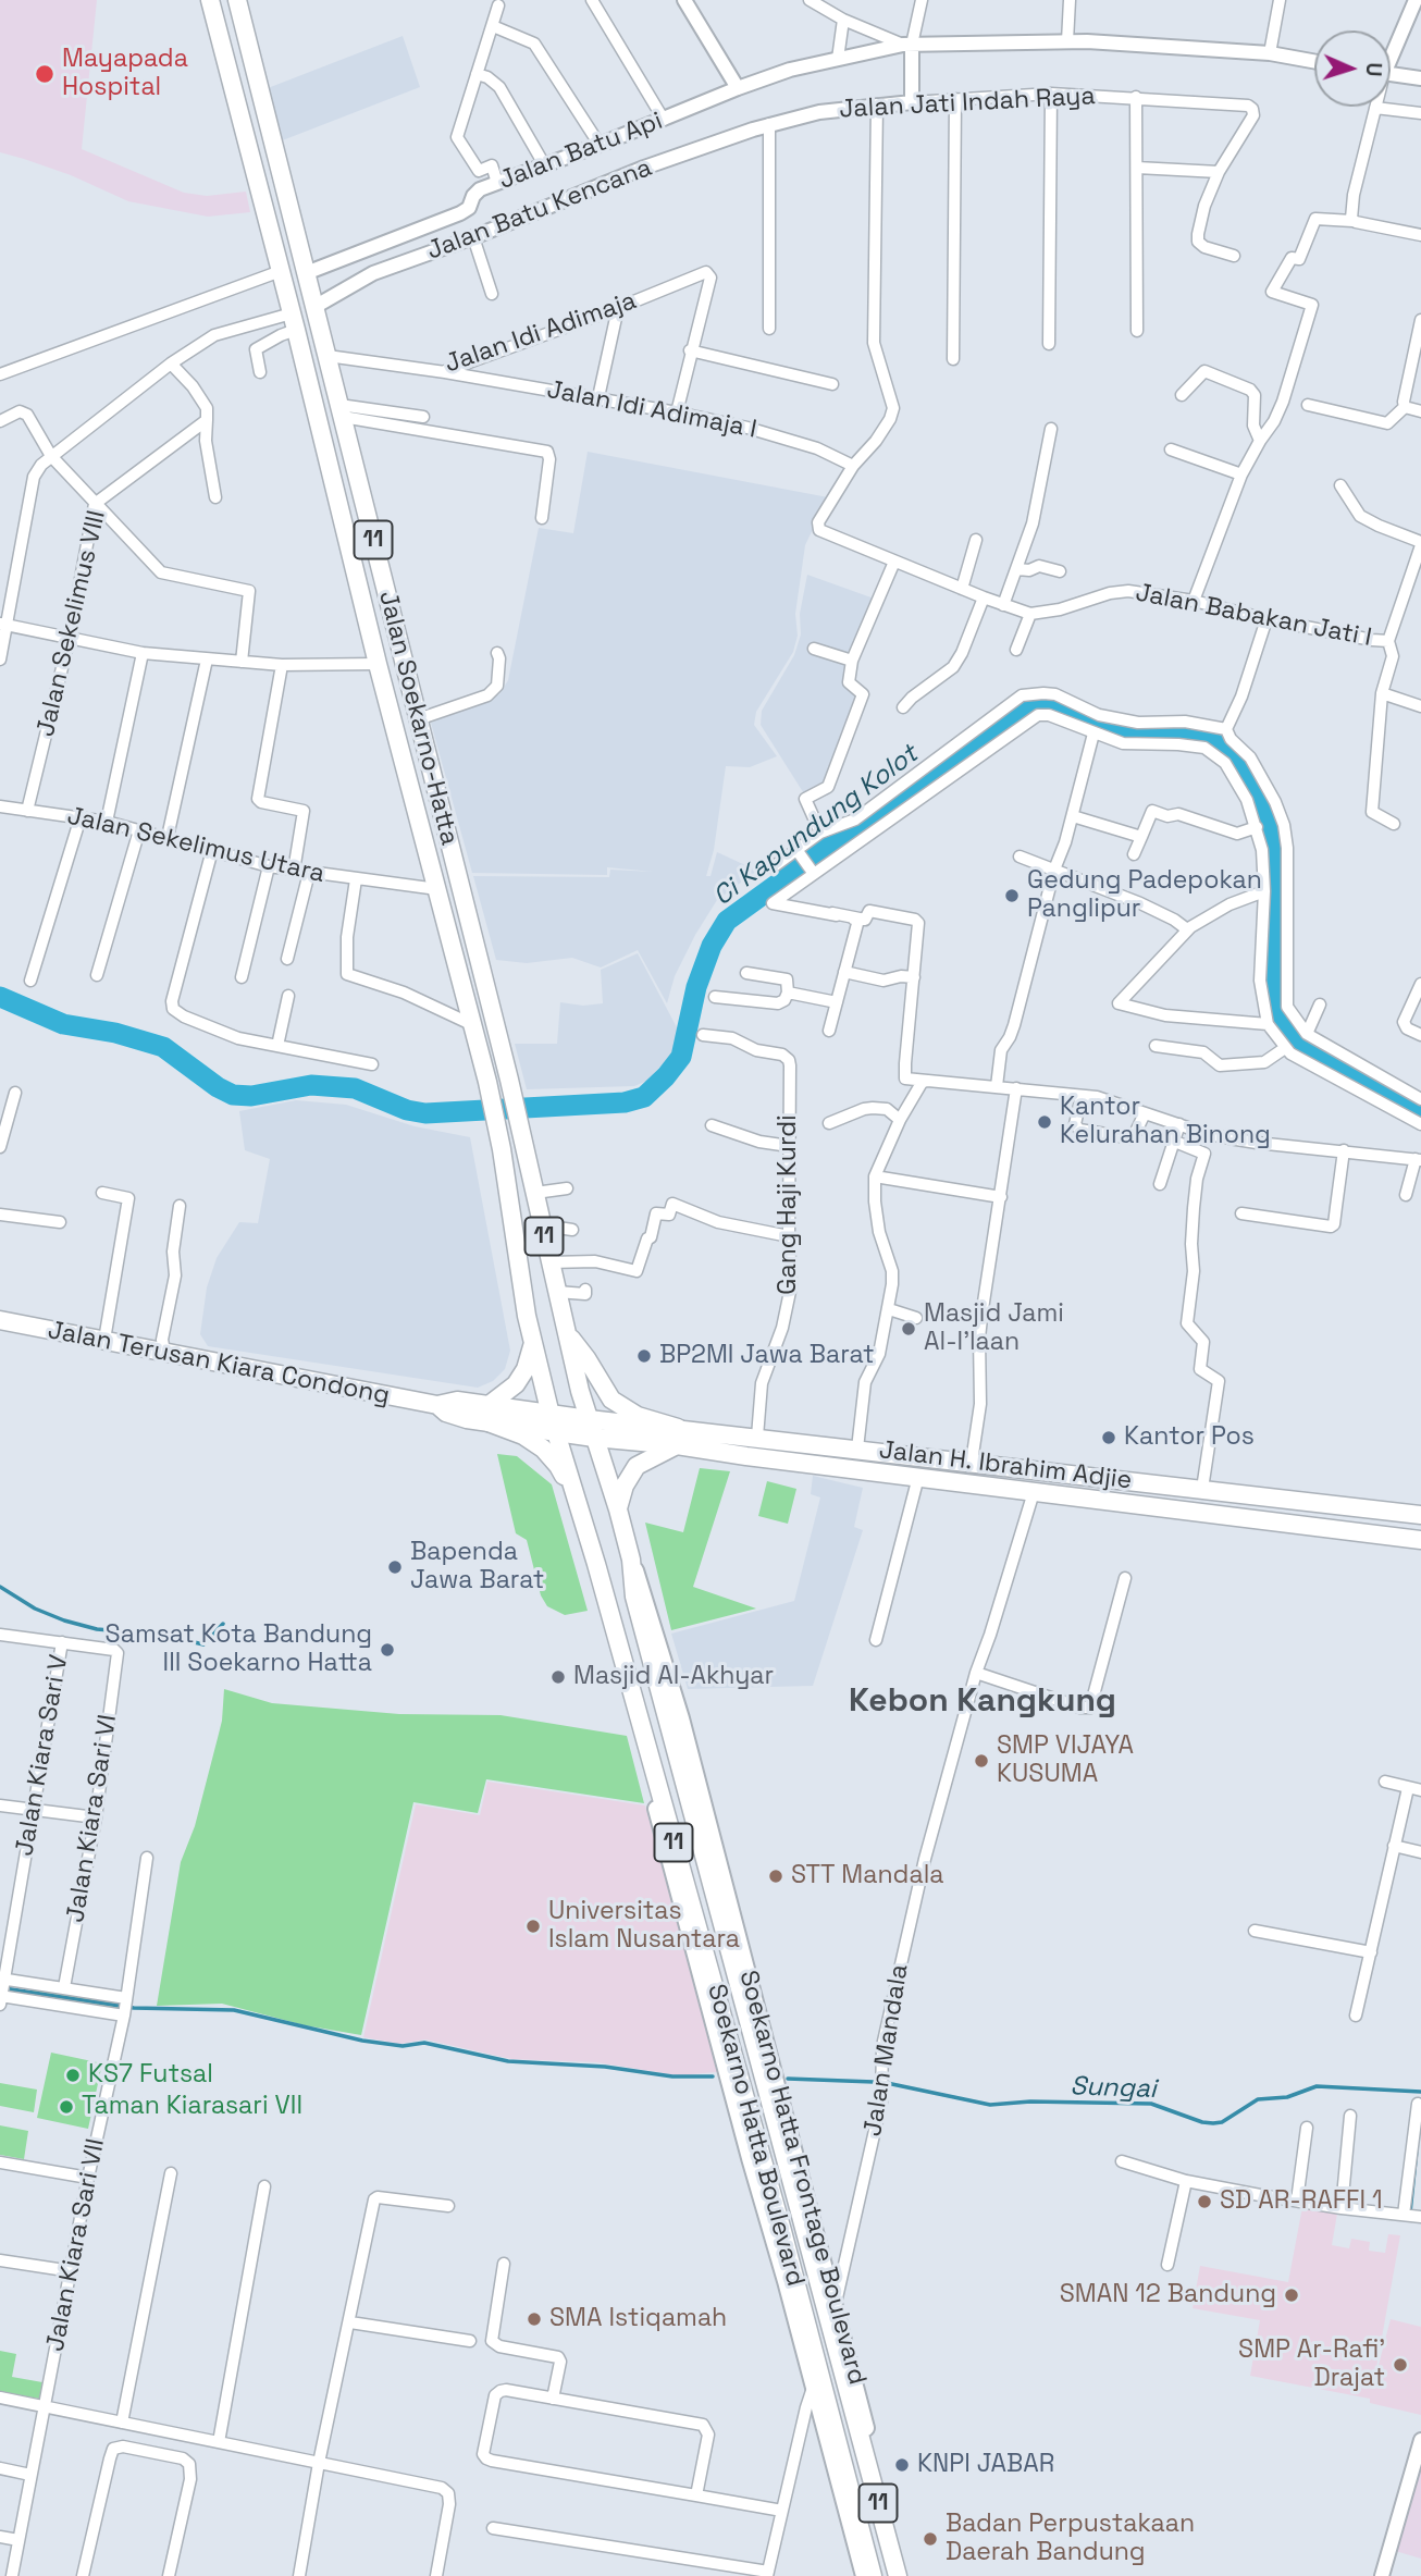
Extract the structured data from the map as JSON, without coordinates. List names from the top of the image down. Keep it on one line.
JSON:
{"streets":{"main road":["11","Jalan Soekarno-Hatta","Jalan Terusan Kiara Condong","Jalan H. Ibrahim Adjie","Soekarno Hatta Boulevard","Soekarno Hatta Frontage Boulevard"],"street":["Jalan Jati Indah Raya","Jalan Batu Api","Jalan Batu Kencana","Jalan Idi Adimaja","Jalan Idi Adimaja I","Jalan Babakan Jati I","Jalan Sekelimus VIII","Jalan Sekelimus Utara","Gang Haji Kurdi","Jalan Kiara Sari V","Jalan Kiara Sari VI","Jalan Mandala","Jalan Kiara Sari VII"]},"crossings":[["Jalan Jati Indah Raya","Jalan Batu Kencana"],["Jalan Batu Api","Jalan Soekarno-Hatta"],["Jalan Batu Kencana","Jalan Soekarno-Hatta"],["Jalan Idi Adimaja","Jalan Idi Adimaja I"],["Jalan Idi Adimaja","Jalan Soekarno-Hatta"],["Jalan Idi Adimaja I","Jalan Babakan Jati I"],["Jalan Sekelimus VIII","Jalan Sekelimus Utara"],["Jalan Soekarno-Hatta","Jalan Sekelimus Utara"],["Jalan Soekarno-Hatta","Jalan Terusan Kiara Condong"],["Jalan Soekarno-Hatta","Jalan H. Ibrahim Adjie"],["Jalan Soekarno-Hatta","Soekarno Hatta Boulevard"],["Gang Haji Kurdi","Jalan H. Ibrahim Adjie"],["Jalan Terusan Kiara Condong","Jalan H. Ibrahim Adjie"],["Jalan Terusan Kiara Condong","Soekarno Hatta Boulevard"],["Jalan H. Ibrahim Adjie","Jalan Mandala"],["Jalan H. Ibrahim Adjie","Soekarno Hatta Boulevard"],["Jalan Kiara Sari V","Jalan Kiara Sari VI"],["Jalan Mandala","Soekarno Hatta Frontage Boulevard"],["Soekarno Hatta Boulevard","Soekarno Hatta Frontage Boulevard"]],"districts":["Kebon Kangkung"],"water":["Ci Kapundung Kolot","Sungai"],"places":["Mayapada Hospital","Gedung Padepokan Panglipur","Kantor Kelurahan Binong","Masjid Jami Al-I'laan","BP2MI Jawa Barat","Kantor Pos","Bapenda Jawa Barat","Samsat Kota Bandung III Soekarno Hatta","Masjid Al-Akhyar","SMP VIJAYA KUSUMA","STT Mandala","Universitas Islam Nusantara","KS7 Futsal","Taman Kiarasari VII","SD AR-RAFFI 1","SMAN 12 Bandung","SMA Istiqamah","SMP Ar-Rafi' Drajat","KNPI JABAR","Badan Perpustakaan Daerah Bandung"],"north":"right"}
